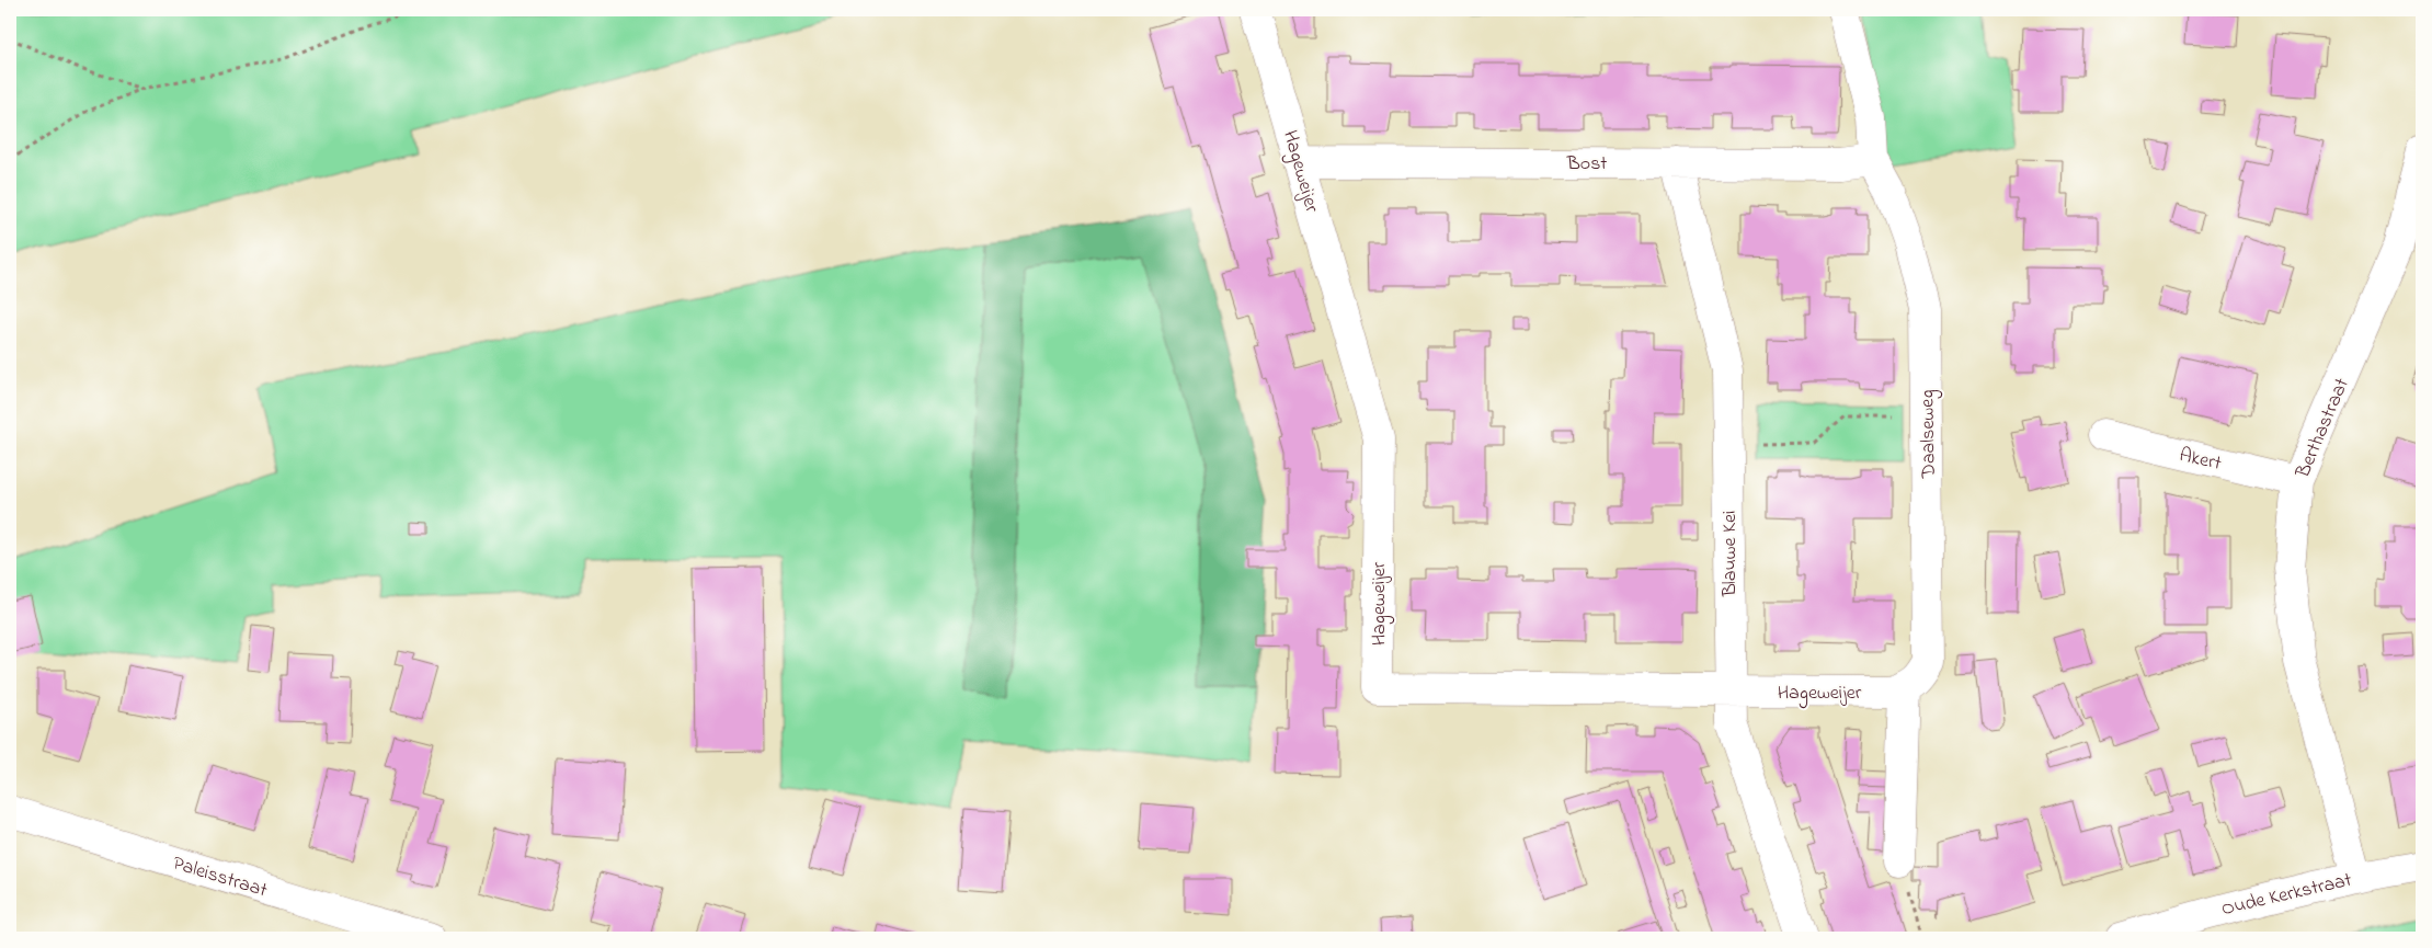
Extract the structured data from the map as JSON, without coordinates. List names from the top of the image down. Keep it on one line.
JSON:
{"streets":{"street":["Bost","Hageweijer","Berthastraat","Daalseweg","Akert","Blauwe Kei","Paleisstraat","Oude Kerkstraat"]},"crossings":[["Bost","Hageweijer"],["Bost","Daalseweg"],["Bost","Blauwe Kei"],["Hageweijer","Daalseweg"],["Hageweijer","Blauwe Kei"],["Berthastraat","Akert"],["Berthastraat","Oude Kerkstraat"]]}
